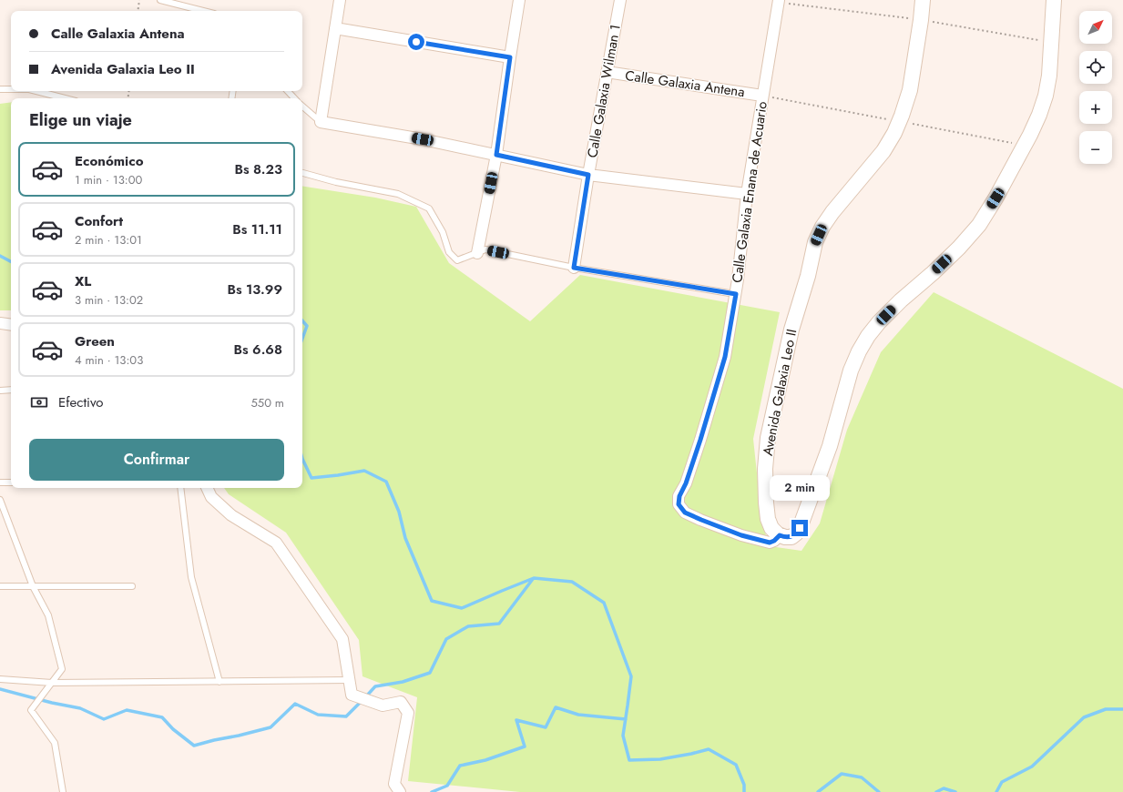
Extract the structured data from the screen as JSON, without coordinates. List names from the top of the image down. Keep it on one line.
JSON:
{"streets":{"street":["Calle Galaxia Antena","Calle Galaxia Wilman 1","Calle Galaxia Enana de Acuario","Avenida Galaxia Leo II"]},"crossings":[["Calle Galaxia Antena","Calle Galaxia Wilman 1"],["Calle Galaxia Antena","Calle Galaxia Enana de Acuario"],["Calle Galaxia Enana de Acuario","Avenida Galaxia Leo II"]],"north":"top right","page":{"map_buttons":["+","−"],"banner":["Calle Galaxia Antena","Avenida Galaxia Leo II"],"heading":"Elige un viaje","list":[{"name":"Económico","note":"1 min · 13:00","value":"Bs 8.23"},{"name":"Confort","note":"2 min · 13:01","value":"Bs 11.11"},{"name":"XL","note":"3 min · 13:02","value":"Bs 13.99"},{"name":"Green","note":"4 min · 13:03","value":"Bs 6.68"}],"pay":["Efectivo","550 m"],"buttons":"Confirmar","bubble":"2 min"}}
